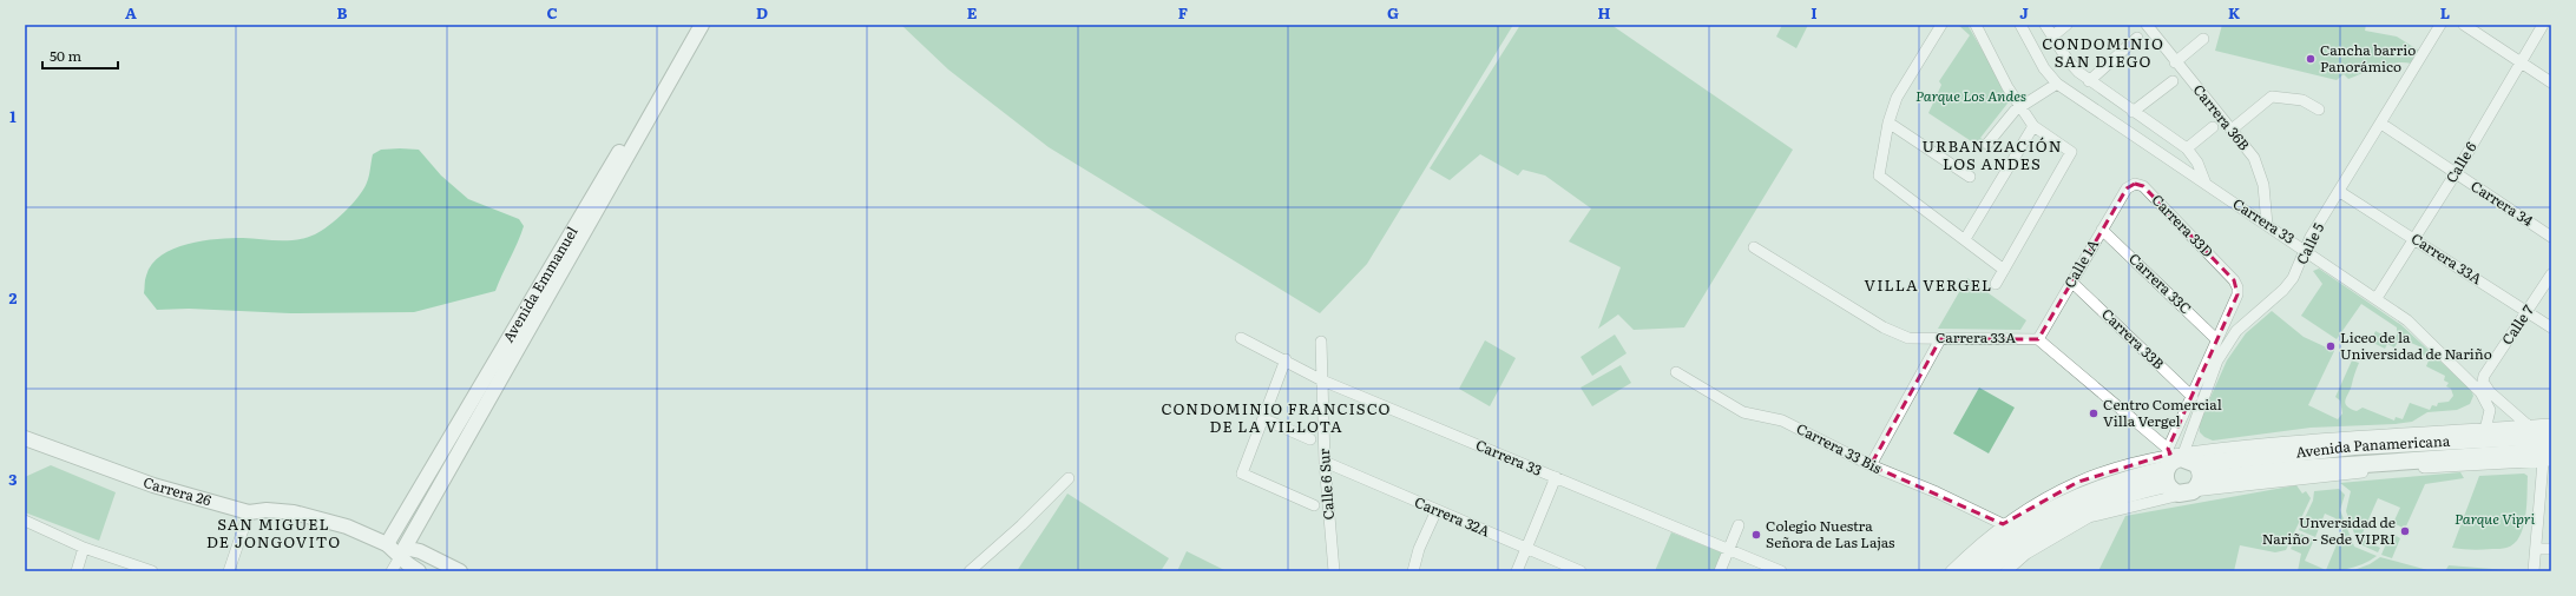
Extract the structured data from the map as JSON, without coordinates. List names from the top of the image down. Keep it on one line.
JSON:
{"streets":{"main road":["Avenida Panamericana"],"street":["Carrera 36B","Calle 6","Carrera 34","Carrera 33","Carrera 33D","Calle 5","Carrera 33A","Calle 1A","Avenida Emmanuel","Carrera 33C","Calle 7","Carrera 33B","Carrera 33 Bis","Calle 6 Sur","Carrera 26","Carrera 32A"]},"crossings":[["Carrera 36B","Carrera 33"],["Calle 6","Carrera 34"],["Calle 6","Carrera 33"],["Calle 6","Carrera 33A"],["Carrera 34","Calle 5"],["Carrera 33","Calle 5"],["Carrera 33","Calle 6 Sur"],["Carrera 33D","Calle 1A"],["Carrera 33D","Carrera 33C"],["Calle 5","Carrera 33A"],["Calle 5","Avenida Panamericana"],["Carrera 33A","Calle 1A"],["Carrera 33A","Calle 7"],["Calle 1A","Carrera 33C"],["Calle 1A","Carrera 33B"],["Avenida Emmanuel","Carrera 26"],["Calle 6 Sur","Carrera 32A"]],"districts":["CONDOMINIO SAN DIEGO","URBANIZACIÓN LOS ANDES","VILLA VERGEL","CONDOMINIO FRANCISCO DE LA VILLOTA","SAN MIGUEL DE JONGOVITO"],"parks":["Parque Los Andes","Parque Vipri"],"places":["Cancha barrio Panorámico","Liceo de la Universidad de Nariño","Centro Comercial Villa Vergel","Unversidad de Nariño - Sede VIPRI","Colegio Nuestra Señora de Las Lajas"],"scale_bar":"50 m","grid":{"columns":["A","B","C","D","E","F","G","H","I","J","K","L"],"rows":["1","2","3"]}}
